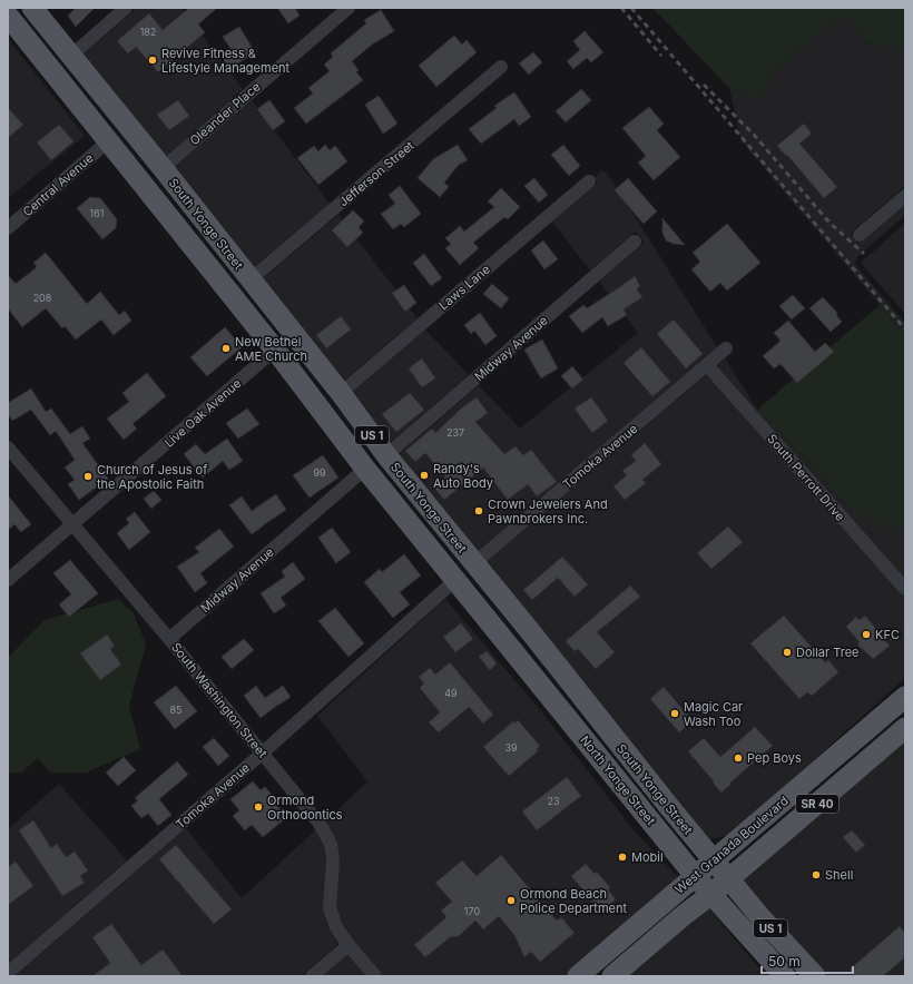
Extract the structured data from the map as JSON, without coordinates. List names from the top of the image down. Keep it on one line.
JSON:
{"streets":{"main road":["South Yonge Street","US 1","North Yonge Street","SR 40","West Granada Boulevard"],"street":["Oleander Place","Jefferson Street","Central Avenue","Laws Lane","Midway Avenue","Live Oak Avenue","Tomoka Avenue","South Perrott Drive","South Washington Street"]},"crossings":[["Oleander Place","South Yonge Street"],["Jefferson Street","South Yonge Street"],["Central Avenue","South Yonge Street"],["South Yonge Street","Laws Lane"],["South Yonge Street","Midway Avenue"],["South Yonge Street","Live Oak Avenue"],["South Yonge Street","US 1"],["South Yonge Street","Tomoka Avenue"],["South Yonge Street","North Yonge Street"],["South Yonge Street","West Granada Boulevard"],["Midway Avenue","South Washington Street"],["Live Oak Avenue","South Washington Street"],["US 1","West Granada Boulevard"],["Tomoka Avenue","South Perrott Drive"],["Tomoka Avenue","South Washington Street"],["Tomoka Avenue","North Yonge Street"],["North Yonge Street","West Granada Boulevard"]],"places":["Revive Fitness & Lifestyle Management","New Bethel AME Church","Randy's Auto Body","Church of Jesus of the Apostolic Faith","Crown Jewelers And Pawnbrokers Inc.","KFC","Dollar Tree","Magic Car Wash Too","Pep Boys","Ormond Orthodontics","Mobil","Shell","Ormond Beach Police Department"],"house_numbers":["182","161","208","237","99","49","85","39","23","170"],"scale_bar":"50 m"}
